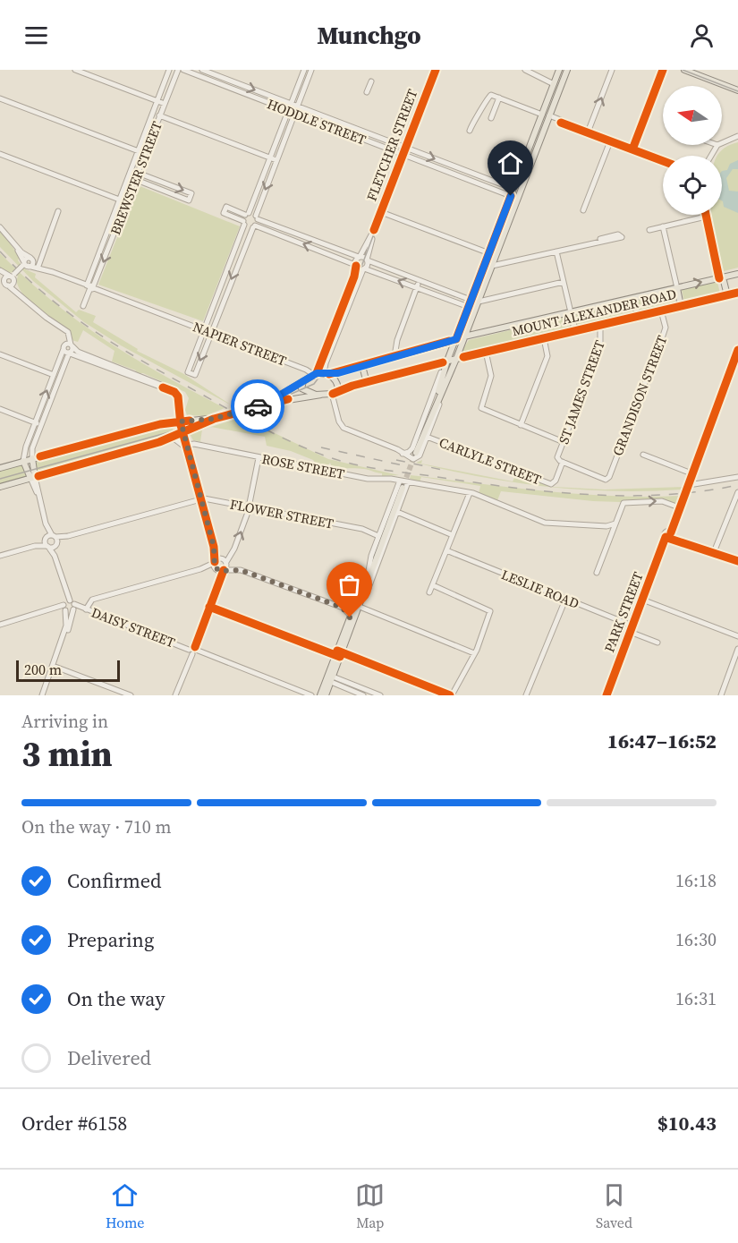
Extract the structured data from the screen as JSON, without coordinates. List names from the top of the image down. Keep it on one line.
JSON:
{"streets":{"main road":["MOUNT ALEXANDER ROAD"],"street":["HODDLE STREET","FLETCHER STREET","BREWSTER STREET","NAPIER STREET","ST JAMES STREET","GRANDISON STREET","CARLYLE STREET","ROSE STREET","FLOWER STREET","LESLIE ROAD","PARK STREET","DAISY STREET"]},"crossings":[["HODDLE STREET","FLETCHER STREET"],["BREWSTER STREET","NAPIER STREET"],["MOUNT ALEXANDER ROAD","NAPIER STREET"],["MOUNT ALEXANDER ROAD","ST JAMES STREET"],["MOUNT ALEXANDER ROAD","GRANDISON STREET"],["ST JAMES STREET","GRANDISON STREET"],["ST JAMES STREET","CARLYLE STREET"],["LESLIE ROAD","PARK STREET"]],"scale_bar":"200 m","north":"left","page":{"header":"Munchgo","scale":"200 m","heading":["3 min","Arriving in","16:47–16:52"],"panel":["Order #6158","$10.43"],"bar":"On the way · 710 m","list":[["Confirmed","16:18"],["Preparing","16:30"],["On the way","16:31"],"Delivered"],"tabs":["Home","Map","Saved"]}}
